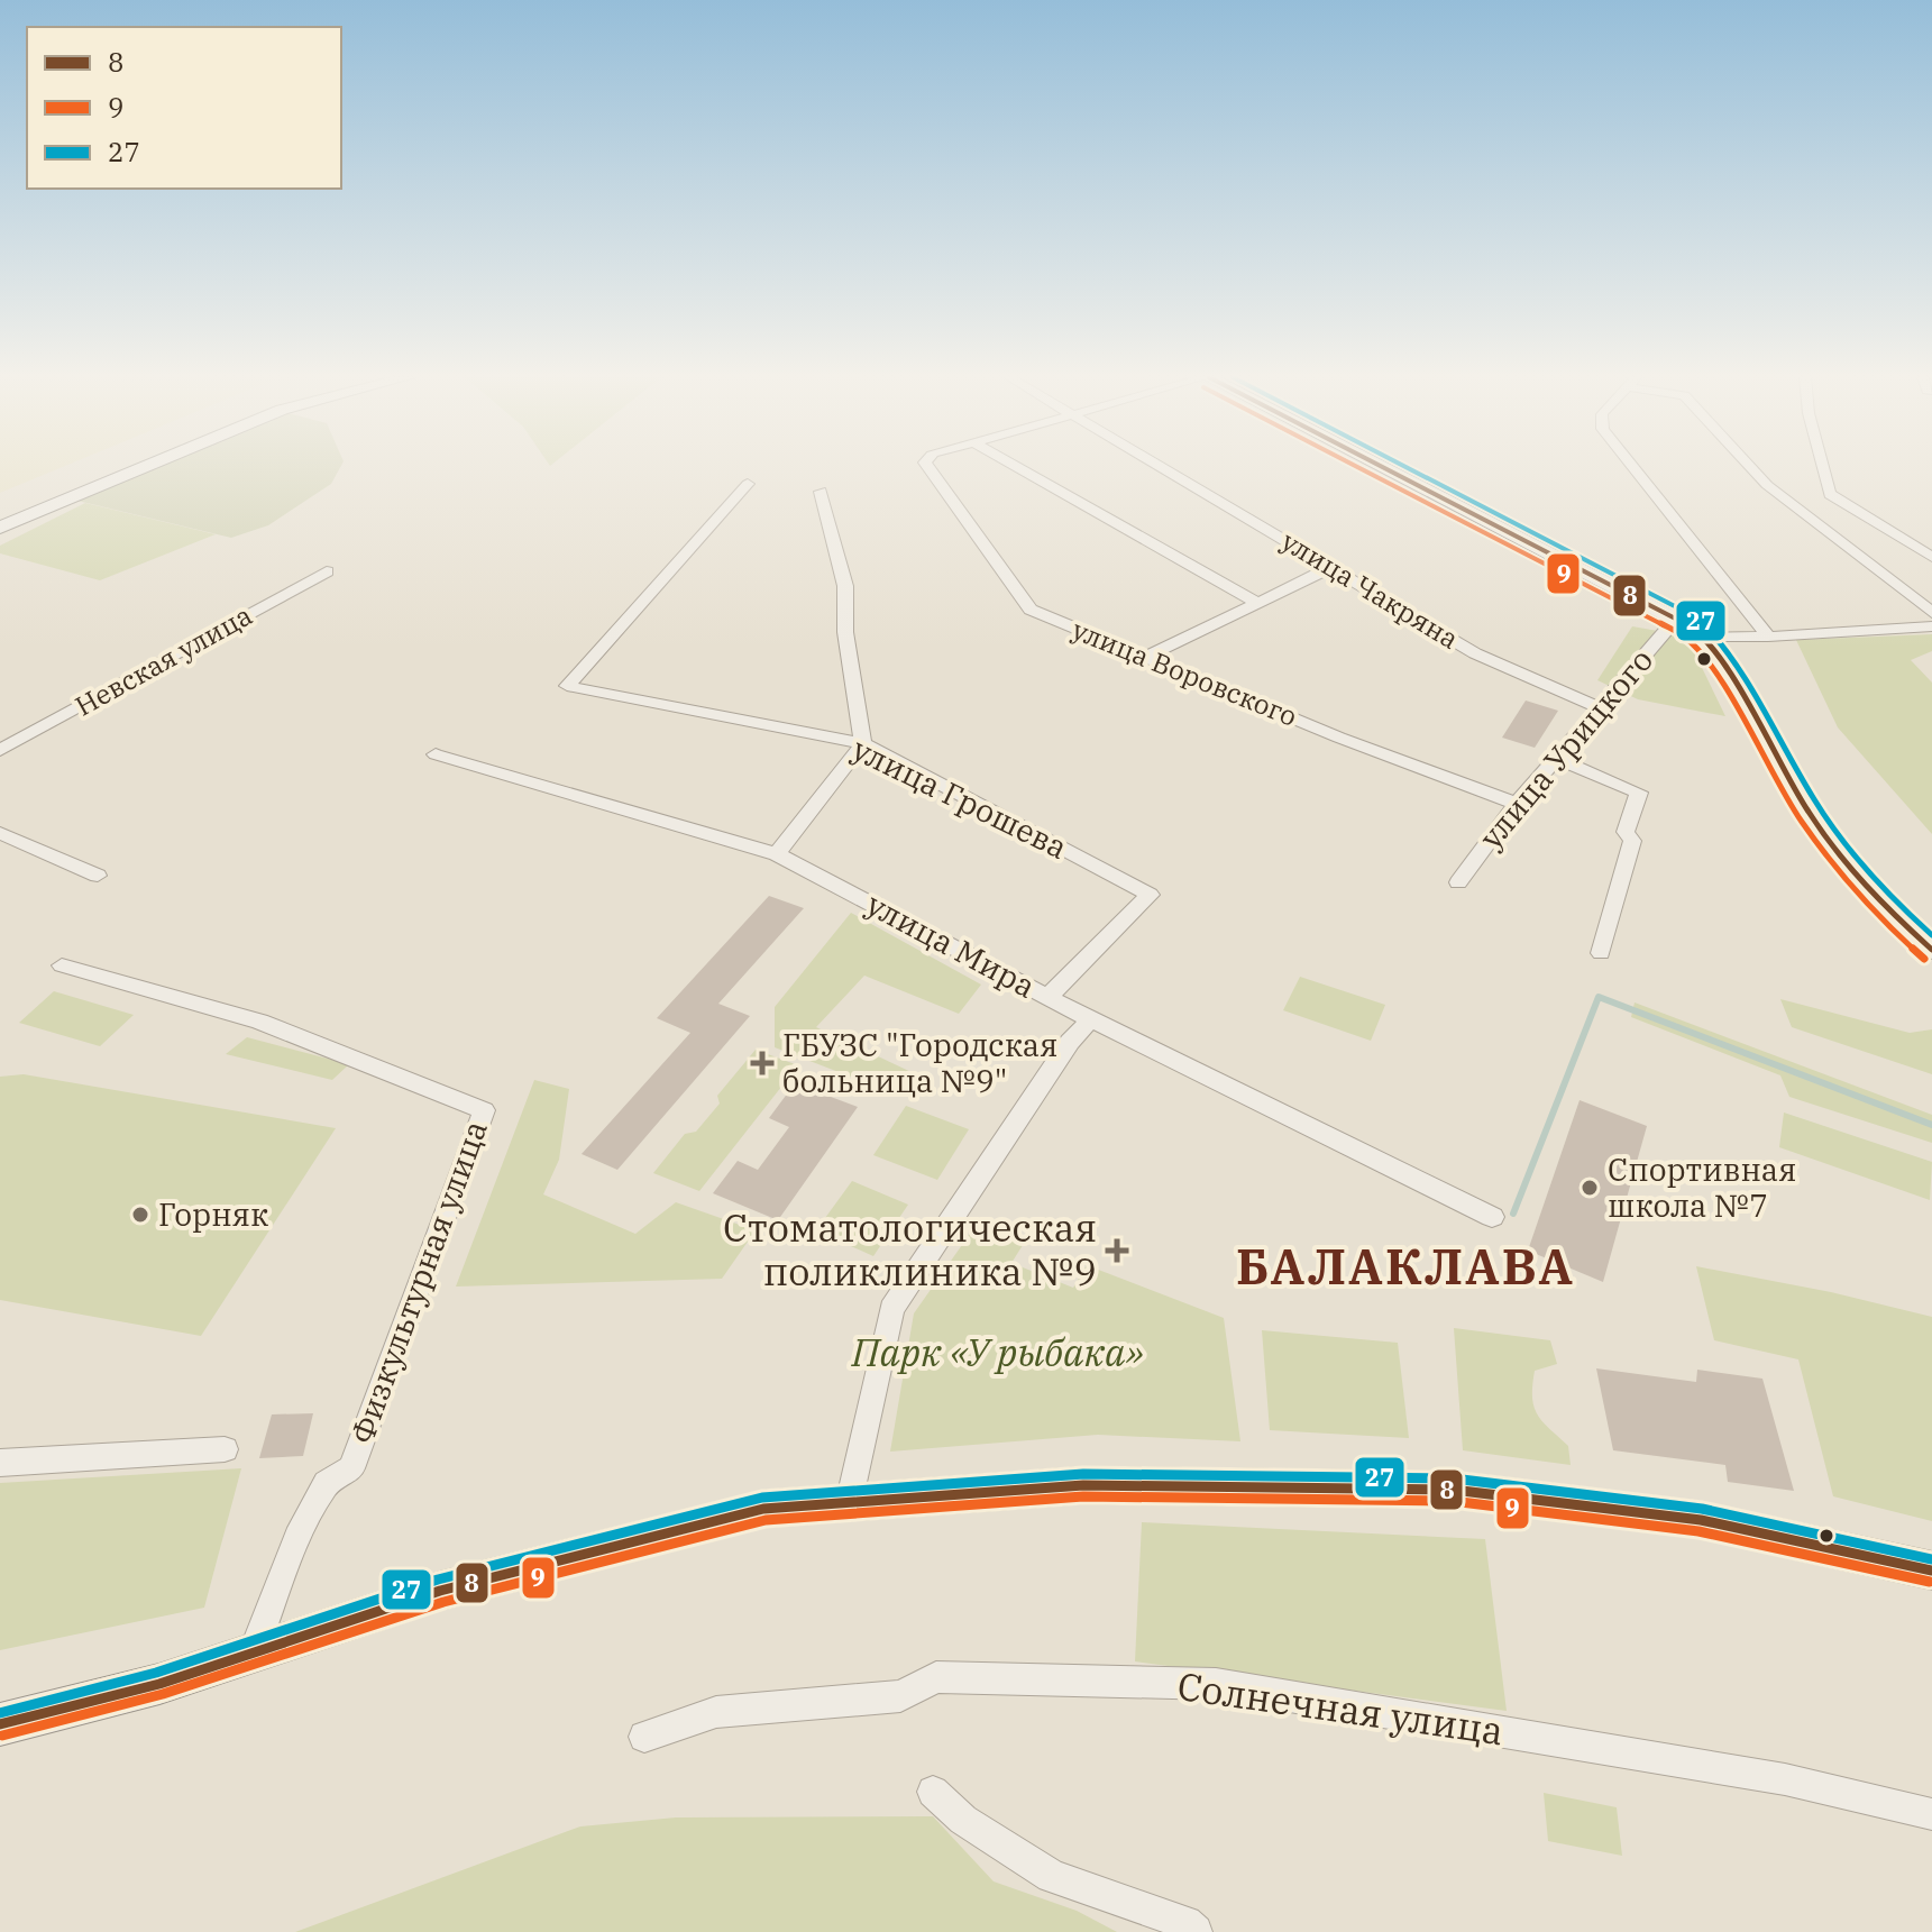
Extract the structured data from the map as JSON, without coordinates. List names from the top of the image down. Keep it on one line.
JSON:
{"streets":{"street":["улица Чакряна","Невская улица","улица Воровского","улица Урицкого","улица Грошева","улица Мира","Физкультурная улица","Солнечная улица"]},"crossings":[["улица Чакряна","улица Урицкого"],["улица Воровского","улица Урицкого"],["улица Грошева","улица Мира"]],"districts":["БАЛАКЛАВА"],"parks":["Парк «У рыбака»"],"places":{"health":["ГБУЗС \"Городская больница №9\"","Стоматологическая поликлиника №9"],"other":["Спортивная школа №7","Горняк"]},"lines":["transit line 8","transit line 9","transit line 27"],"legend":["8","9","27"]}
